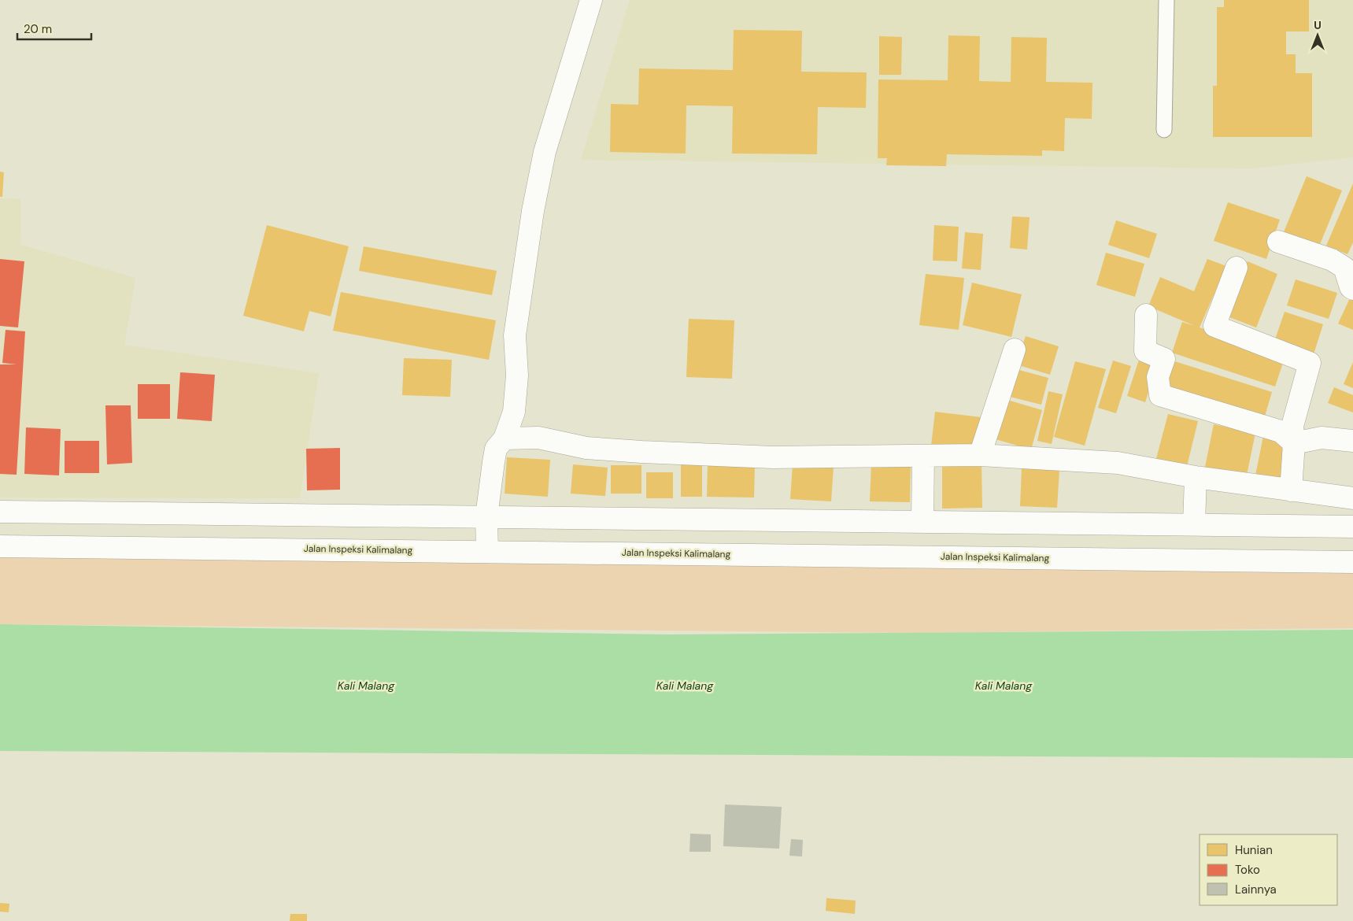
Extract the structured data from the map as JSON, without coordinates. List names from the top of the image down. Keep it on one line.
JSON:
{"streets":{"main road":["Jalan Inspeksi Kalimalang"]},"water":["Kali Malang"],"legend":["Hunian","Toko","Lainnya"],"scale_bar":"20 m","north":"top"}
